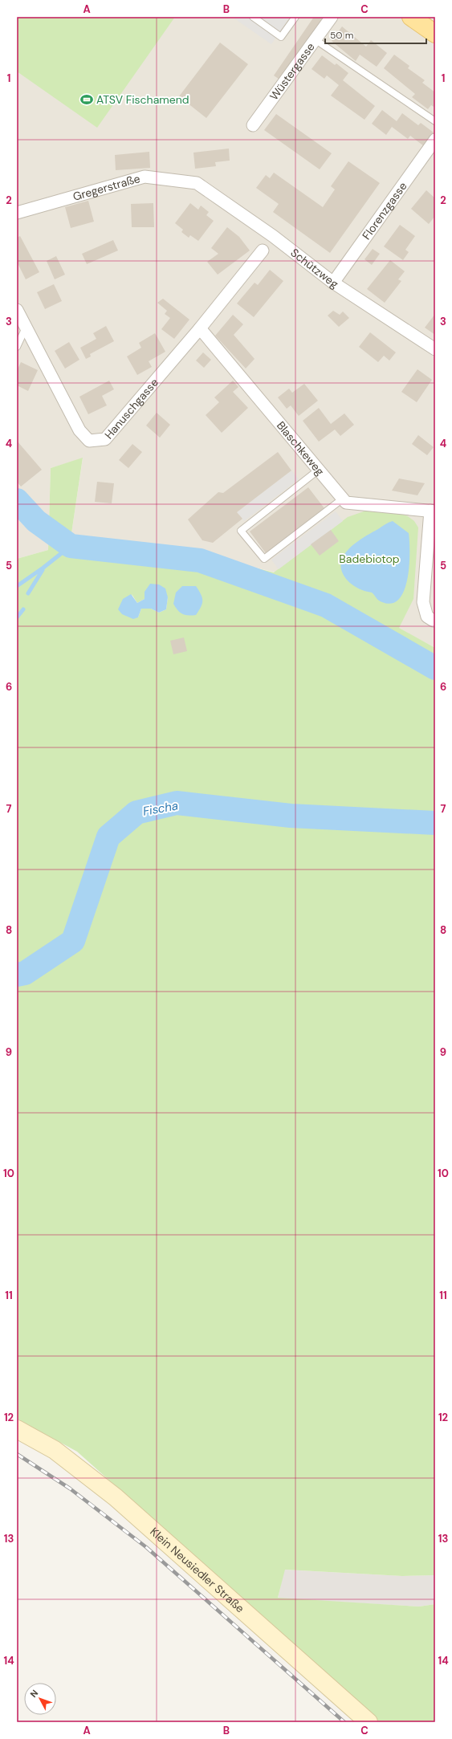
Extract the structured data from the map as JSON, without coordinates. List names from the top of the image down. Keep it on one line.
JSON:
{"streets":{"main road":["Klein Neusiedler Straße"],"street":["Wüstergasse","Gregerstraße","Florenzgasse","Schützweg","Hanuschgasse","Blaschkeweg"]},"crossings":[["Gregerstraße","Schützweg"],["Florenzgasse","Schützweg"],["Hanuschgasse","Blaschkeweg"]],"water":["Fischa"],"parks":["Badebiotop"],"places":{"sports":["ATSV Fischamend"]},"scale_bar":"50 m","north":"top left","grid":{"columns":["A","B","C"],"rows":["1","2","3","4","5","6","7","8","9","10","11","12","13","14"]}}
